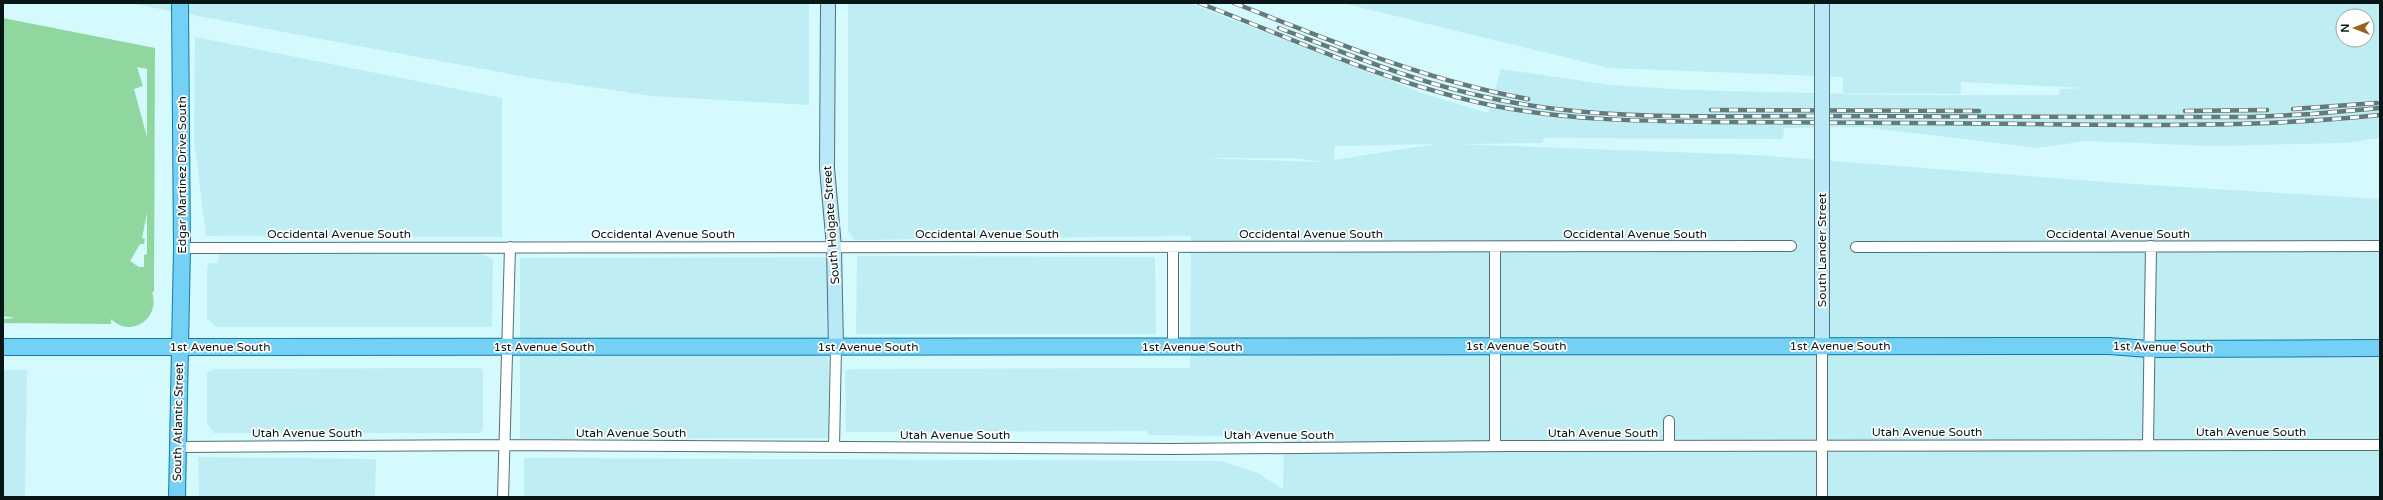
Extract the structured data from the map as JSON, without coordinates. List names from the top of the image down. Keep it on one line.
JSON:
{"streets":{"main road":["Edgar Martinez Drive South","South Holgate Street","South Lander Street","1st Avenue South","South Atlantic Street"],"street":["Occidental Avenue South","Utah Avenue South"]},"crossings":[["Edgar Martinez Drive South","Occidental Avenue South"],["Edgar Martinez Drive South","1st Avenue South"],["Edgar Martinez Drive South","South Atlantic Street"],["South Holgate Street","Occidental Avenue South"],["South Holgate Street","1st Avenue South"],["South Holgate Street","Utah Avenue South"],["South Lander Street","1st Avenue South"],["South Lander Street","Utah Avenue South"],["1st Avenue South","South Atlantic Street"],["South Atlantic Street","Utah Avenue South"]],"north":"left"}
